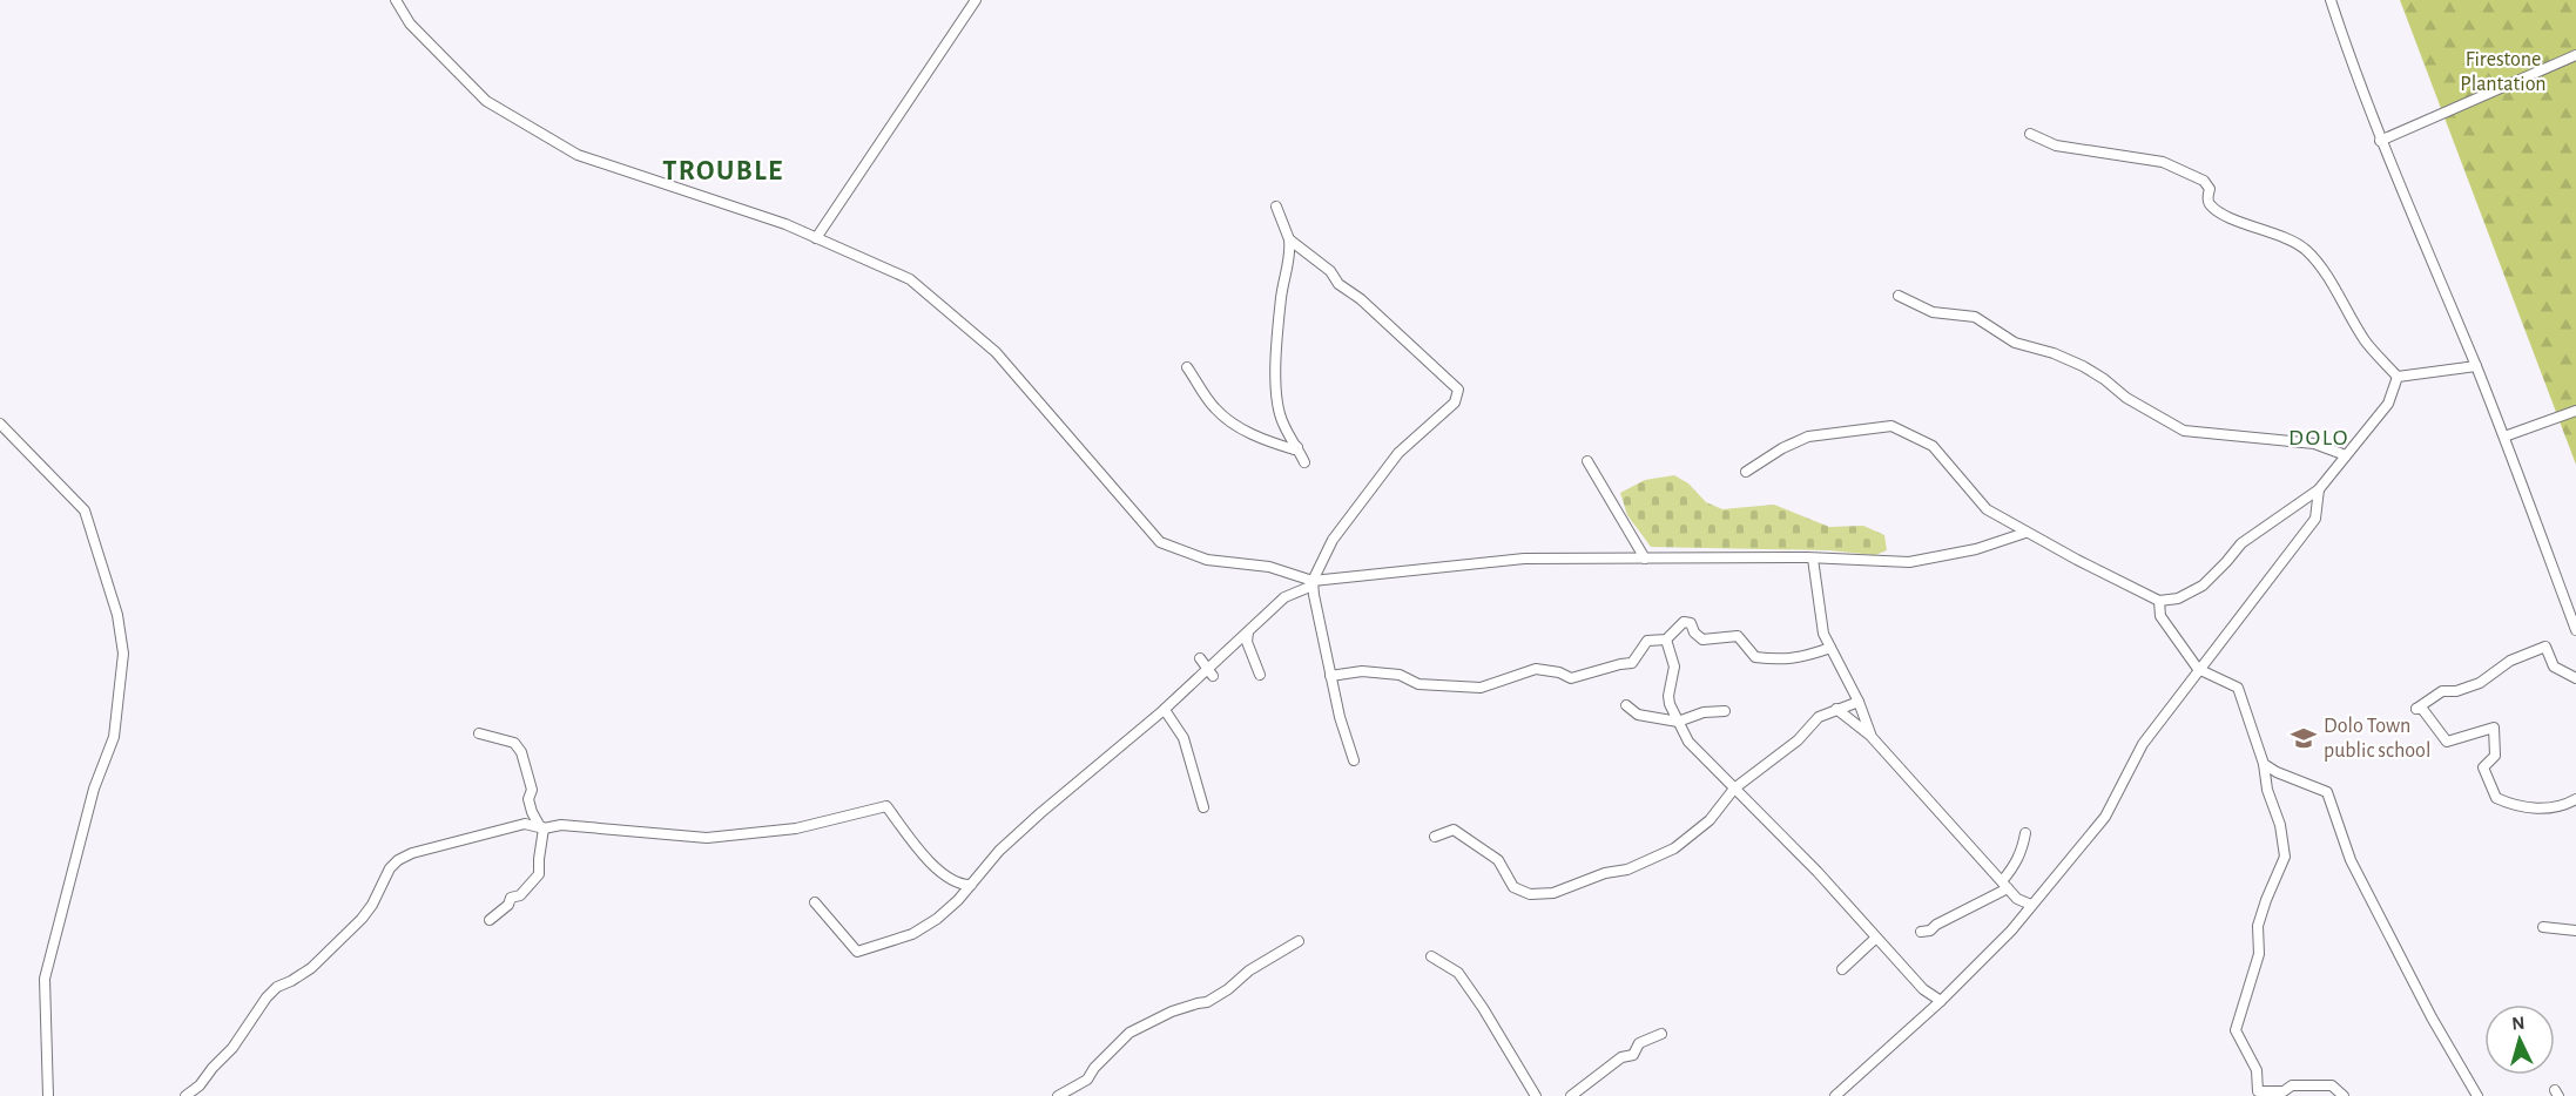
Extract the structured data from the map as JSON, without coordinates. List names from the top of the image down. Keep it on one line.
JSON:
{"districts":["TROUBLE","DOLO"],"parks":["Firestone Plantation"],"places":{"school or university":["Dolo Town public school"]},"north":"top"}
